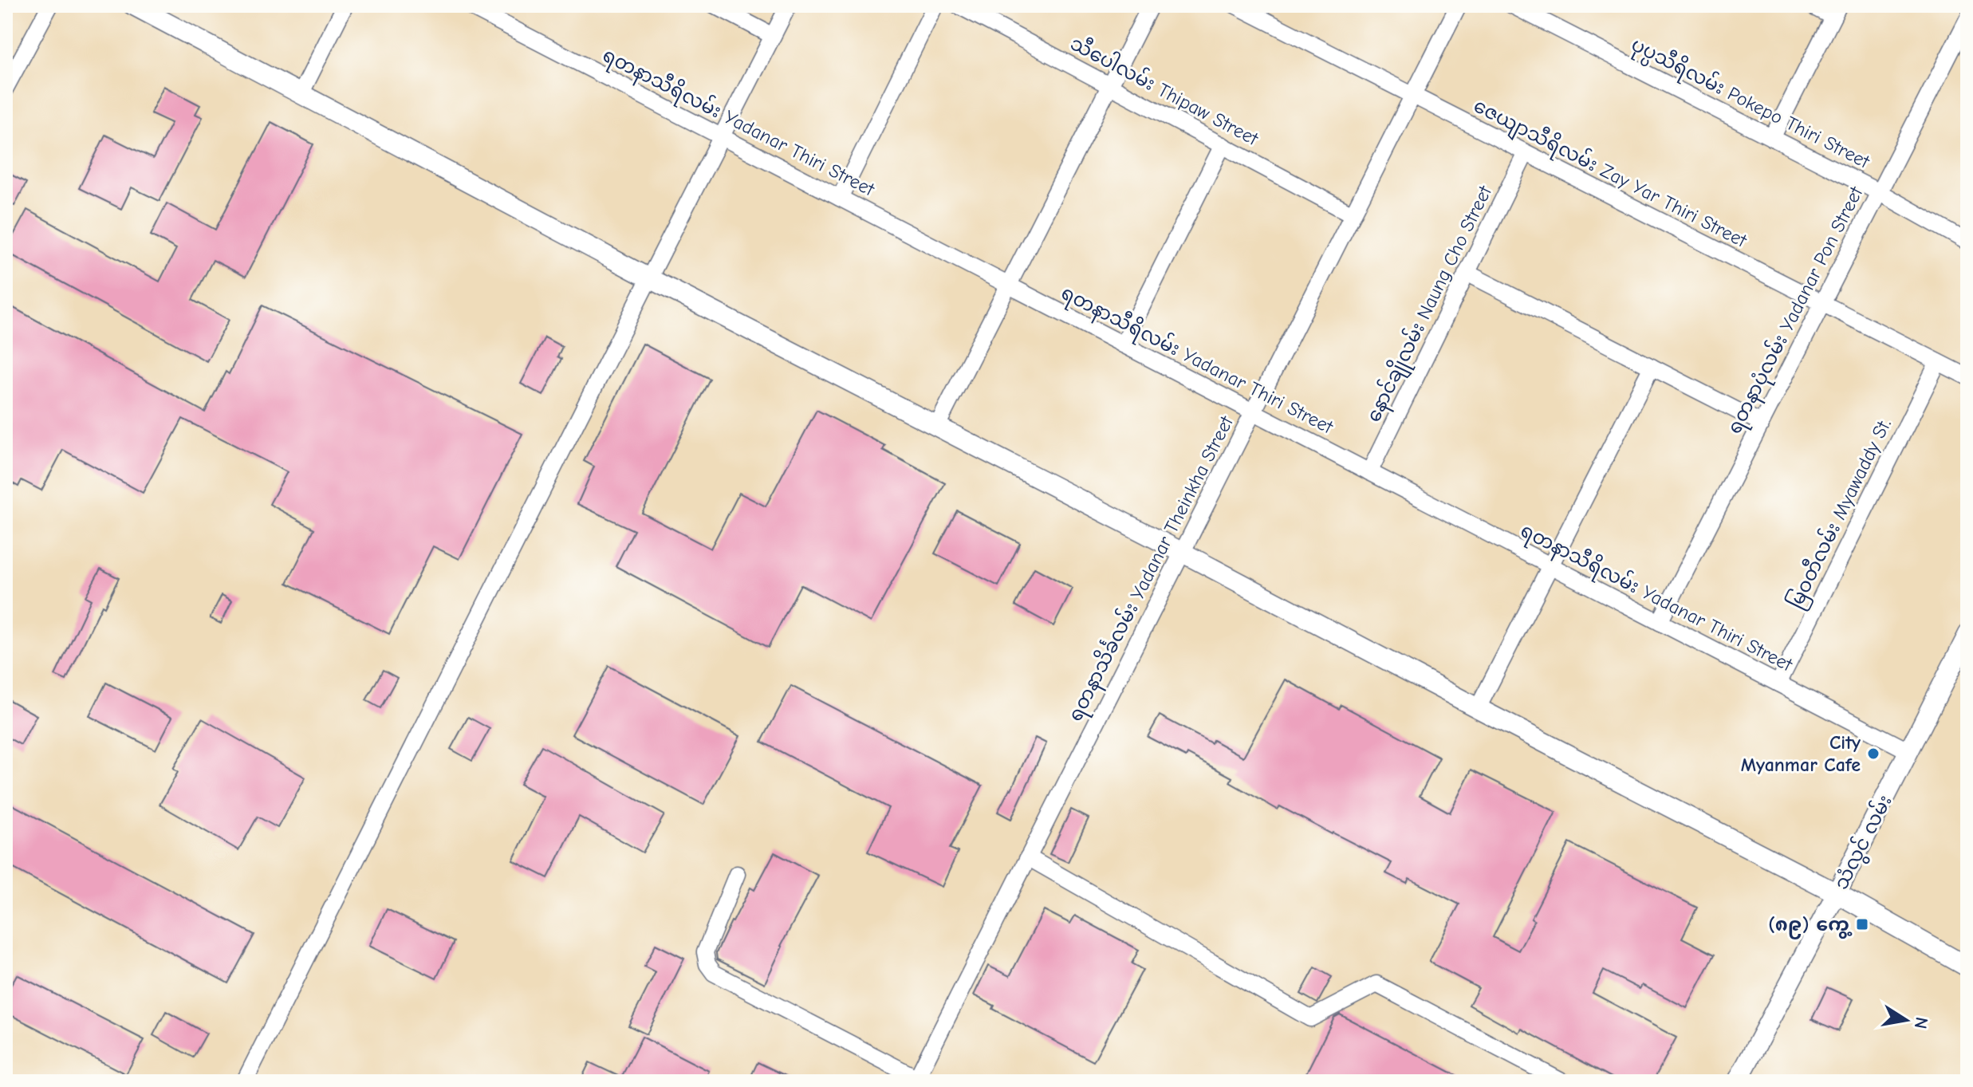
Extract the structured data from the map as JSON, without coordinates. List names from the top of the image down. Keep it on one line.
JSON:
{"streets":{"street":["သီပေါလမ်း Thipaw Street","ပုပ္ပသီရိလမ်း Pokepo Thiri Street","ရတနာသီရိလမ်း Yadanar Thiri Street","ဇေယျာသီရိလမ်း Zay Yar Thiri Street","နောင်ချိုလမ်း Naung Cho Street","ရတနာပုံလမ်း Yadanar Pon Street","မြဝတီလမ်း Myawaddy St.","ရတနာသိင်္ခလမ်း Yadanar Theinkha Street","သံလွင် လမ်း"]},"crossings":[["သီပေါလမ်း Thipaw Street","ရတနာသိင်္ခလမ်း Yadanar Theinkha Street"],["ပုပ္ပသီရိလမ်း Pokepo Thiri Street","ရတနာပုံလမ်း Yadanar Pon Street"],["ရတနာသီရိလမ်း Yadanar Thiri Street","နောင်ချိုလမ်း Naung Cho Street"],["ရတနာသီရိလမ်း Yadanar Thiri Street","ရတနာပုံလမ်း Yadanar Pon Street"],["ရတနာသီရိလမ်း Yadanar Thiri Street","မြဝတီလမ်း Myawaddy St."],["ရတနာသီရိလမ်း Yadanar Thiri Street","ရတနာသိင်္ခလမ်း Yadanar Theinkha Street"],["ရတနာသီရိလမ်း Yadanar Thiri Street","သံလွင် လမ်း"],["ဇေယျာသီရိလမ်း Zay Yar Thiri Street","နောင်ချိုလမ်း Naung Cho Street"],["ဇေယျာသီရိလမ်း Zay Yar Thiri Street","ရတနာပုံလမ်း Yadanar Pon Street"],["ဇေယျာသီရိလမ်း Zay Yar Thiri Street","မြဝတီလမ်း Myawaddy St."],["ဇေယျာသီရိလမ်း Zay Yar Thiri Street","ရတနာသိင်္ခလမ်း Yadanar Theinkha Street"]],"places":{"other":["City Myanmar Cafe"],"transit":["(၈၉) ကွေ့"]},"north":"right"}
